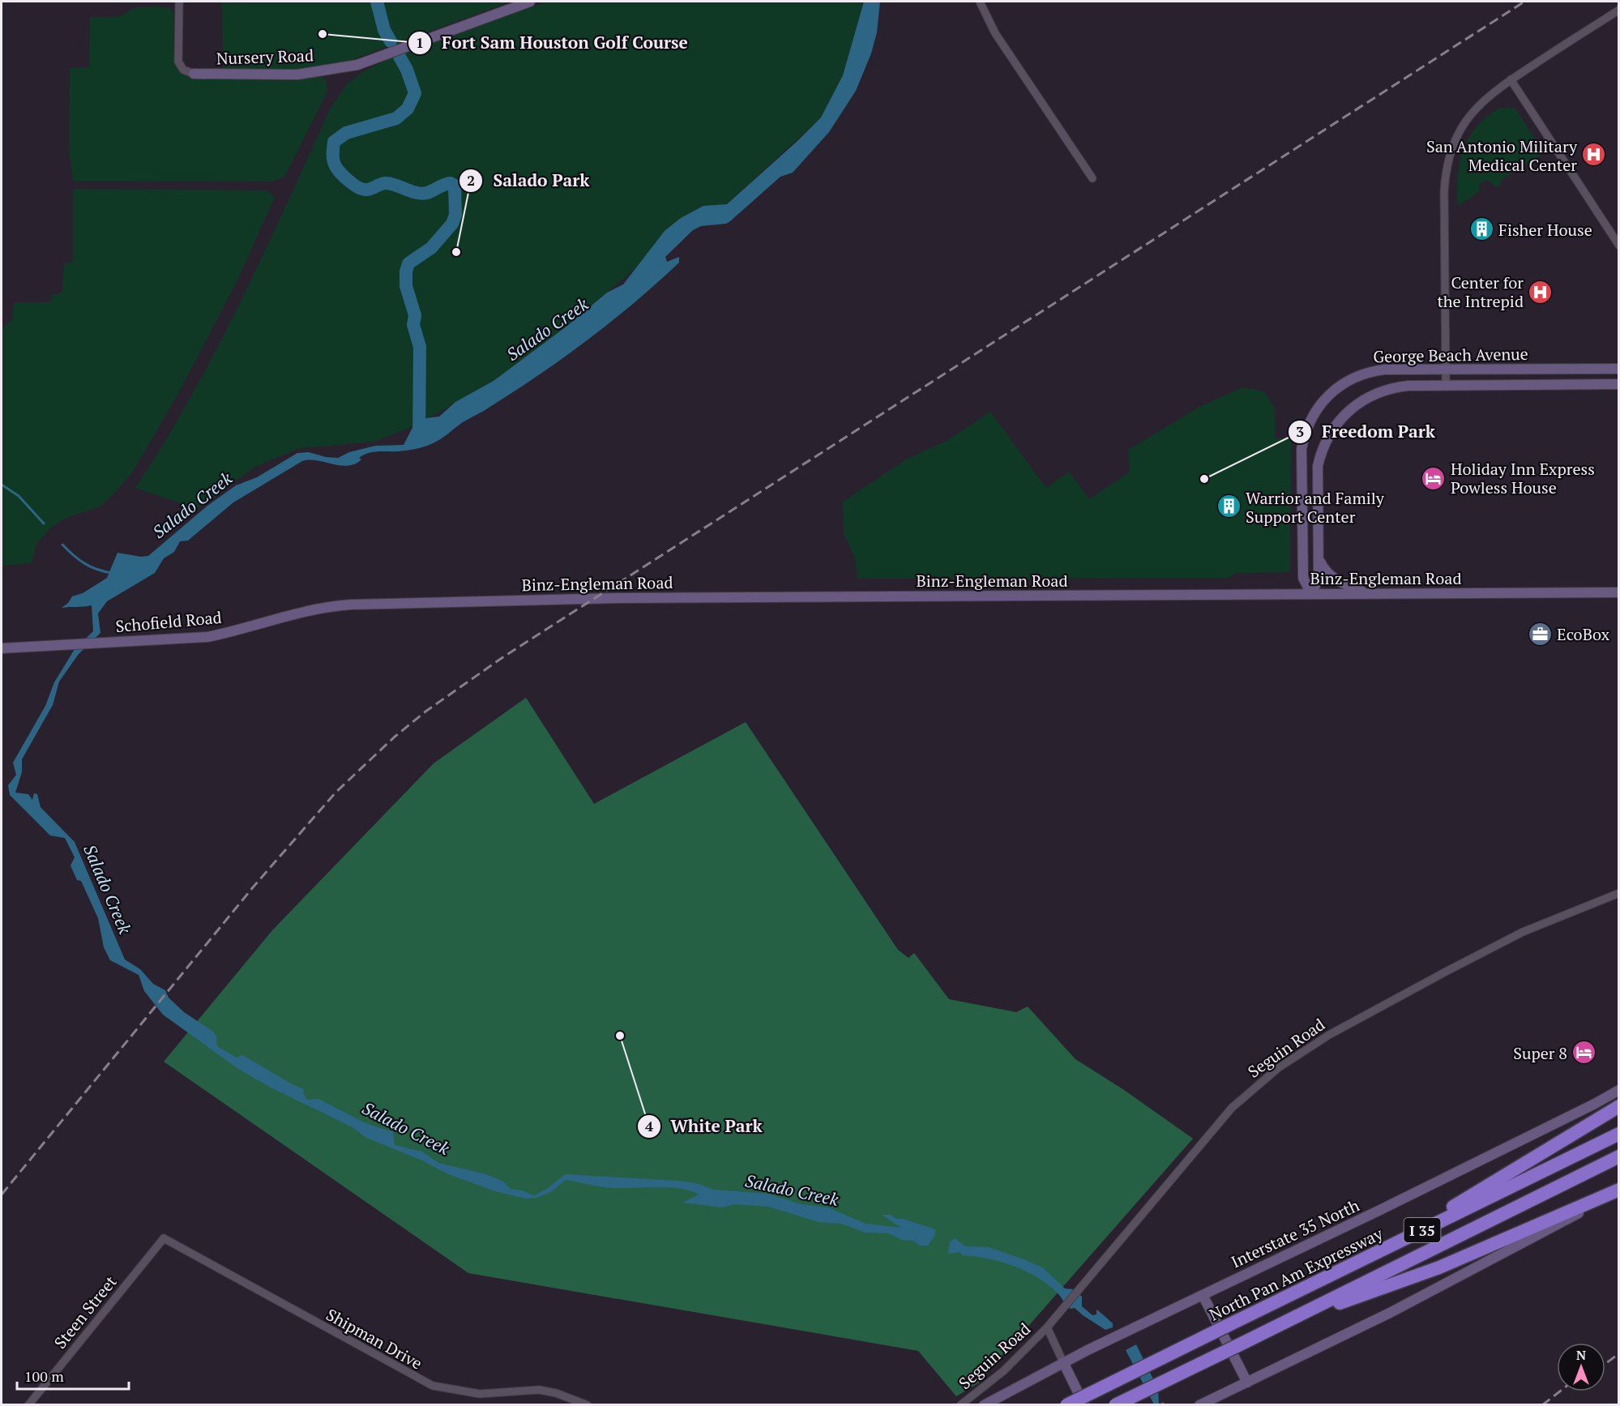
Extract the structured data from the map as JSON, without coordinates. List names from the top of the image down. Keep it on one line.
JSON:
{"streets":{"highway":["I 35","North Pan Am Expressway"],"street":["Nursery Road","George Beach Avenue","Binz-Engleman Road","Schofield Road","Seguin Road","Interstate 35 North","Steen Street","Shipman Drive"]},"crossings":[["George Beach Avenue","Binz-Engleman Road"],["Binz-Engleman Road","Schofield Road"],["Seguin Road","Interstate 35 North"],["Steen Street","Shipman Drive"]],"water":["Salado Creek"],"places":{"other":["Fort Sam Houston Golf Course","Salado Park","Freedom Park","White Park"],"hospital":["San Antonio Military Medical Center","Center for the Intrepid"],"building":["Fisher House","Warrior and Family Support Center"],"hotel":["Holiday Inn Express Powless House","Super 8"],"office":["EcoBox"]},"scale_bar":"100 m","north":"top"}
